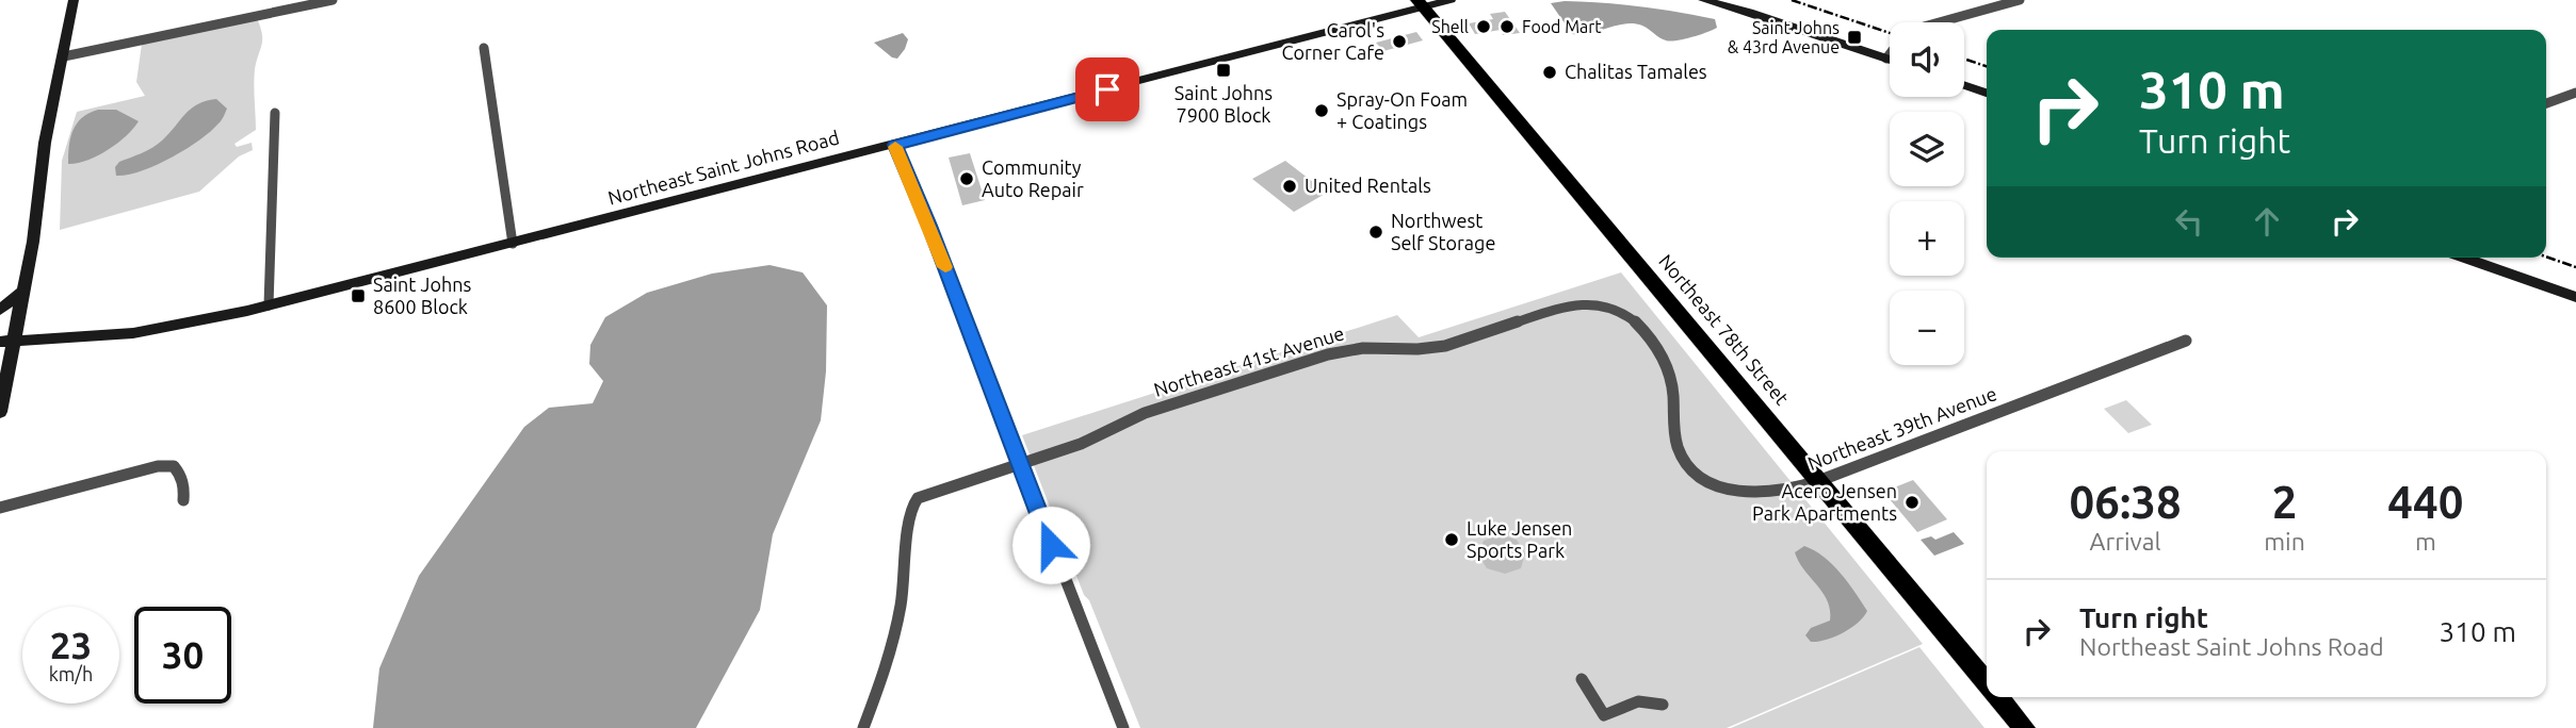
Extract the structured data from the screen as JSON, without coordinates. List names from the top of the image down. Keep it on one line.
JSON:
{"streets":{"main road":["Northeast Saint Johns Road","Northeast 78th Street"],"street":["Northeast 41st Avenue","Northeast 39th Avenue"]},"crossings":[["Northeast Saint Johns Road","Northeast 78th Street"],["Northeast 78th Street","Northeast 39th Avenue"],["Northeast 41st Avenue","Northeast 39th Avenue"]],"places":{"other":["Shell","Food Mart","Carol's Corner Cafe","Chalitas Tamales","Spray-On Foam + Coatings","Community Auto Repair","United Rentals","Northwest Self Storage","Acero Jensen Park Apartments","Luke Jensen Sports Park"],"transit":["Saint Johns & 43rd Avenue","Saint Johns 7900 Block","Saint Johns 8600 Block"]},"page":{"map_buttons":["+","−"],"turn":["310 m","Turn right"],"eta":["06:38","Arrival","2","min","440","m"],"list":[{"name":"Turn right","note":"Northeast Saint Johns Road","value":"310 m"}],"speed":"23 km/h","limit":"30"}}
